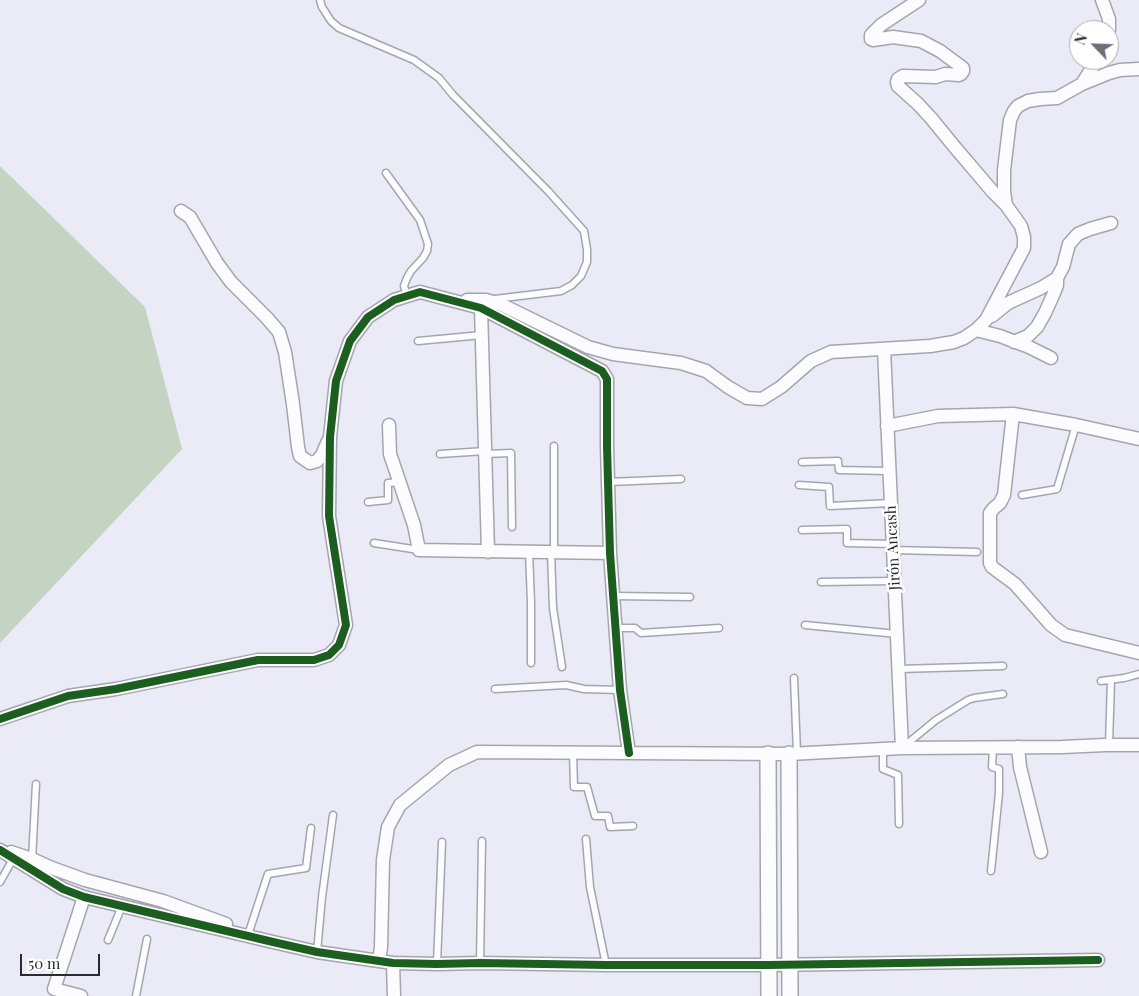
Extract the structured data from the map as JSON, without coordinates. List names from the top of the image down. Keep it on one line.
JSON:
{"streets":{"street":["Jirón Ancash"]},"scale_bar":"50 m","north":"top left"}
